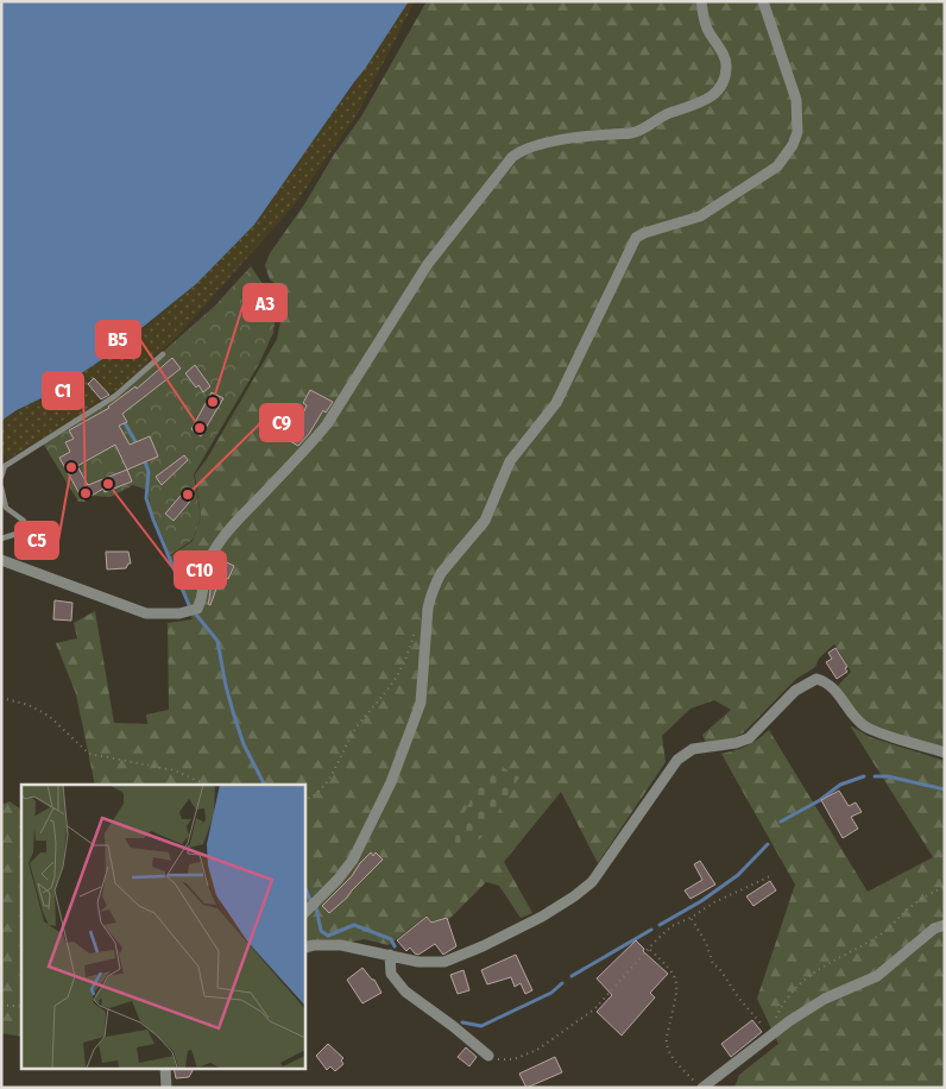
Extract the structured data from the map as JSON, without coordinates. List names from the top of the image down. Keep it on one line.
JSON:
{"places":["A3","B5","C5","C10","C1","C9"]}
